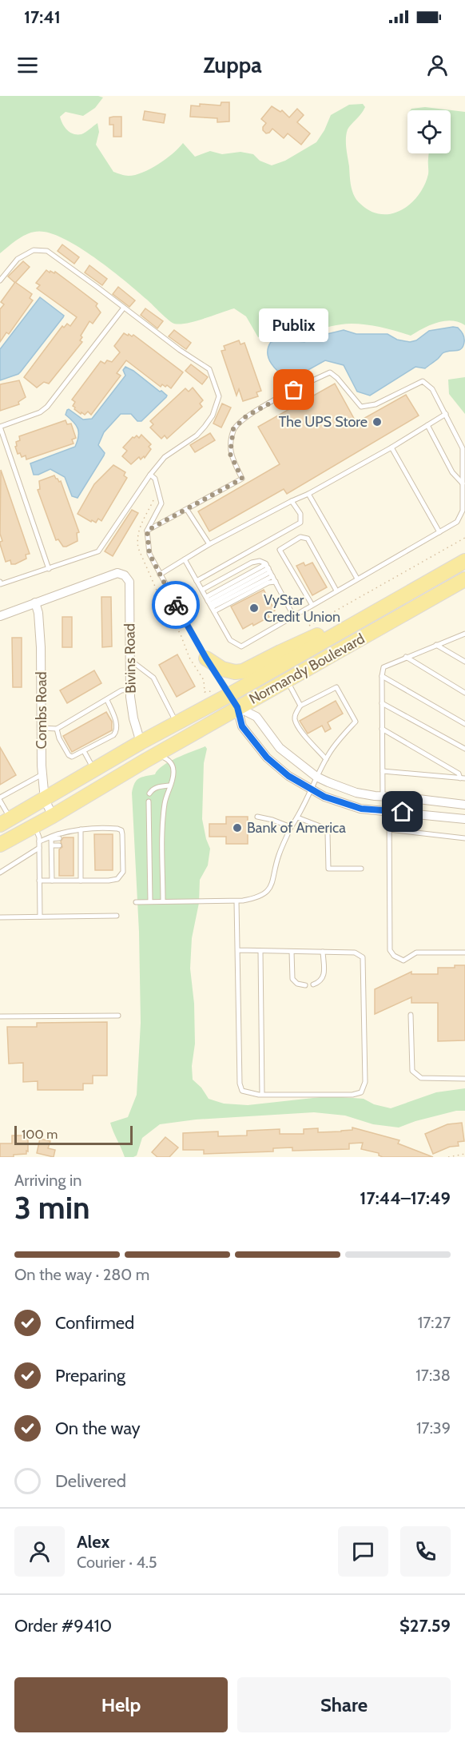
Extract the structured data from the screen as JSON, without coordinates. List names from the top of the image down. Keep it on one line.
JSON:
{"streets":{"main road":["Normandy Boulevard"],"street":["Bivins Road","Combs Road"]},"crossings":[["Bivins Road","Normandy Boulevard"],["Bivins Road","Combs Road"],["Normandy Boulevard","Combs Road"]],"places":["Publix","The UPS Store","VyStar Credit Union","Bank of America"],"scale_bar":"100 m","page":{"status":"17:41","header":"Zuppa","bubble":"Publix","scale":"100 m","heading":["3 min","Arriving in","17:44–17:49"],"panel":["Alex","Courier · 4.5","Order #9410","$27.59"],"bar":"On the way · 280 m","list":[["Confirmed","17:27"],["Preparing","17:38"],["On the way","17:39"],"Delivered"],"buttons":["Help","Share"]}}
